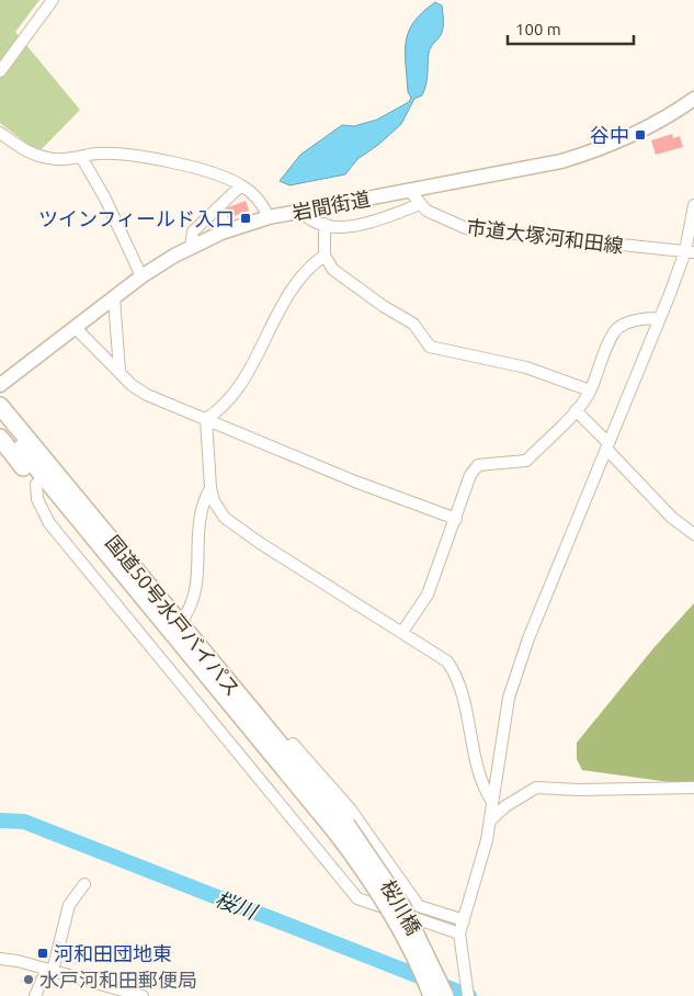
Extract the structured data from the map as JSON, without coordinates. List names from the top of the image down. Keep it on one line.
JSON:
{"streets":{"highway":["国道50号水戸バイパス","桜川橋"],"main road":["岩間街道"],"street":["市道大塚河和田線"]},"crossings":[["岩間街道","市道大塚河和田線"],["国道50号水戸バイパス","桜川橋"]],"water":["桜川"],"places":{"transit":["谷中","ツインフィールド入口","河和田団地東"],"other":["水戸河和田郵便局"]},"scale_bar":"100 m"}
